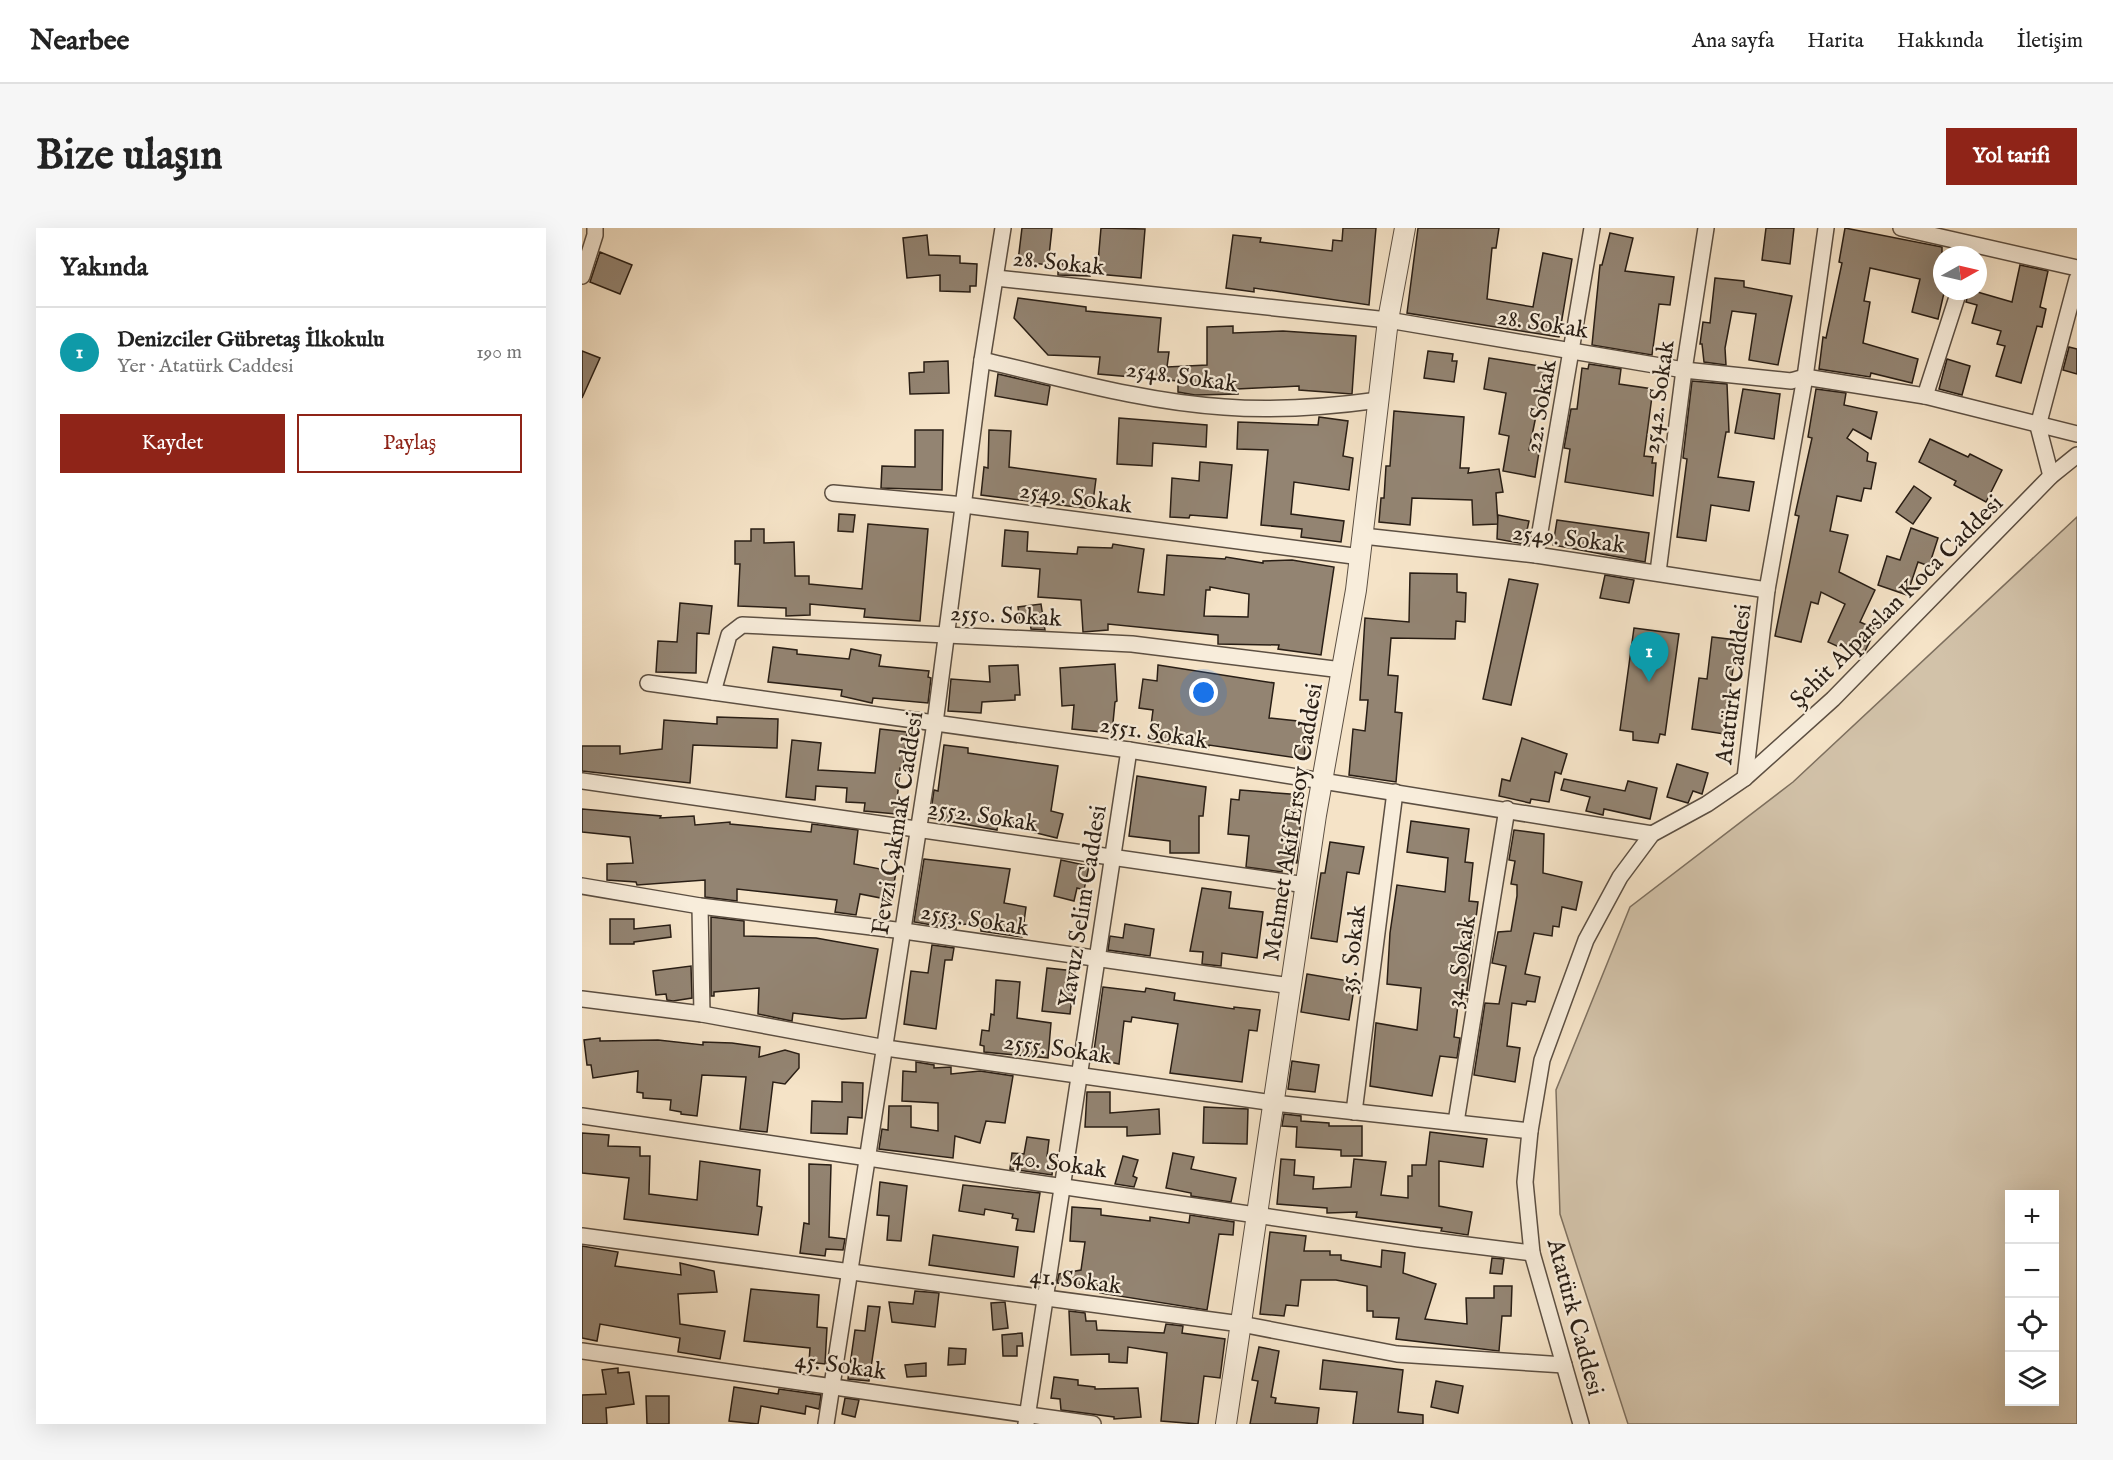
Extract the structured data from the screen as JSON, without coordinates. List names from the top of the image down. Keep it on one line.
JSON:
{"streets":{"street":["28. Sokak","2548. Sokak","2542. Sokak","22. Sokak","2549. Sokak","Şehit Alparslan Koca Caddesi","2550. Sokak","Atatürk Caddesi","2551. Sokak","2552. Sokak","Mehmet Akif Ersoy Caddesi","Fevzi Çakmak Caddesi","Yavuz Selim Caddesi","2553. Sokak","35. Sokak","34. Sokak","2555. Sokak","40. Sokak","41. Sokak","45. Sokak"]},"crossings":[["28. Sokak","2542. Sokak"],["28. Sokak","22. Sokak"],["28. Sokak","Atatürk Caddesi"],["28. Sokak","Mehmet Akif Ersoy Caddesi"],["28. Sokak","Fevzi Çakmak Caddesi"],["2548. Sokak","Mehmet Akif Ersoy Caddesi"],["2548. Sokak","Fevzi Çakmak Caddesi"],["2542. Sokak","2549. Sokak"],["22. Sokak","2549. Sokak"],["2549. Sokak","Atatürk Caddesi"],["2549. Sokak","Mehmet Akif Ersoy Caddesi"],["2549. Sokak","Fevzi Çakmak Caddesi"],["Şehit Alparslan Koca Caddesi","Atatürk Caddesi"],["2550. Sokak","2551. Sokak"],["2550. Sokak","Mehmet Akif Ersoy Caddesi"],["2550. Sokak","Fevzi Çakmak Caddesi"],["Atatürk Caddesi","2551. Sokak"],["Atatürk Caddesi","2555. Sokak"],["Atatürk Caddesi","40. Sokak"],["Atatürk Caddesi","41. Sokak"],["2551. Sokak","Mehmet Akif Ersoy Caddesi"],["2551. Sokak","Fevzi Çakmak Caddesi"],["2551. Sokak","Yavuz Selim Caddesi"],["2551. Sokak","35. Sokak"],["2551. Sokak","34. Sokak"],["2552. Sokak","Mehmet Akif Ersoy Caddesi"],["2552. Sokak","Fevzi Çakmak Caddesi"],["2552. Sokak","Yavuz Selim Caddesi"],["Mehmet Akif Ersoy Caddesi","2553. Sokak"],["Mehmet Akif Ersoy Caddesi","2555. Sokak"],["Mehmet Akif Ersoy Caddesi","40. Sokak"],["Mehmet Akif Ersoy Caddesi","41. Sokak"],["Fevzi Çakmak Caddesi","2553. Sokak"],["Fevzi Çakmak Caddesi","2555. Sokak"],["Fevzi Çakmak Caddesi","40. Sokak"],["Fevzi Çakmak Caddesi","41. Sokak"],["Fevzi Çakmak Caddesi","45. Sokak"],["Yavuz Selim Caddesi","2553. Sokak"],["Yavuz Selim Caddesi","2555. Sokak"],["Yavuz Selim Caddesi","40. Sokak"],["Yavuz Selim Caddesi","41. Sokak"],["Yavuz Selim Caddesi","45. Sokak"],["35. Sokak","2555. Sokak"],["34. Sokak","2555. Sokak"]],"north":"right","page":{"header":"Nearbee","nav":["Ana sayfa","Harita","Hakkında","İletişim"],"buttons":["Yol tarifi",["Kaydet","Paylaş"]],"title":"Bize ulaşın","heading":"Yakında","list":[{"mark":"1","name":"Denizciler Gübretaş İlkokulu","note":"Yer · Atatürk Caddesi","value":"190 m"}],"pins":"1","map_buttons":["+","−"]}}
